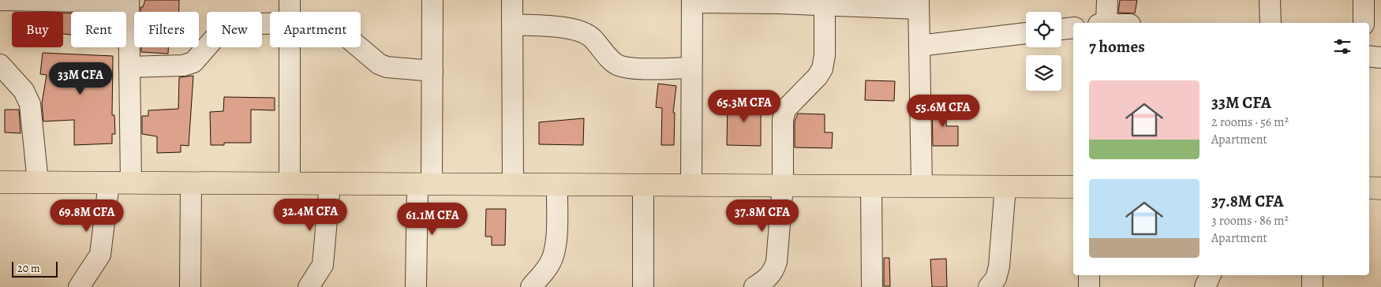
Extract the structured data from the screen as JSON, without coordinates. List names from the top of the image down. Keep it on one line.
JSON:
{"scale_bar":"20 m","page":{"chip":["Buy","Rent","Filters","New","Apartment"],"heading":"7 homes","price":["33M CFA","65.3M CFA","55.6M CFA","32.4M CFA","69.8M CFA","37.8M CFA","61.1M CFA"],"list":[{"name":"33M CFA","note":"2 rooms · 56 m² · Apartment"},{"name":"37.8M CFA","note":"3 rooms · 86 m² · Apartment"}],"scale":"20 m"}}
